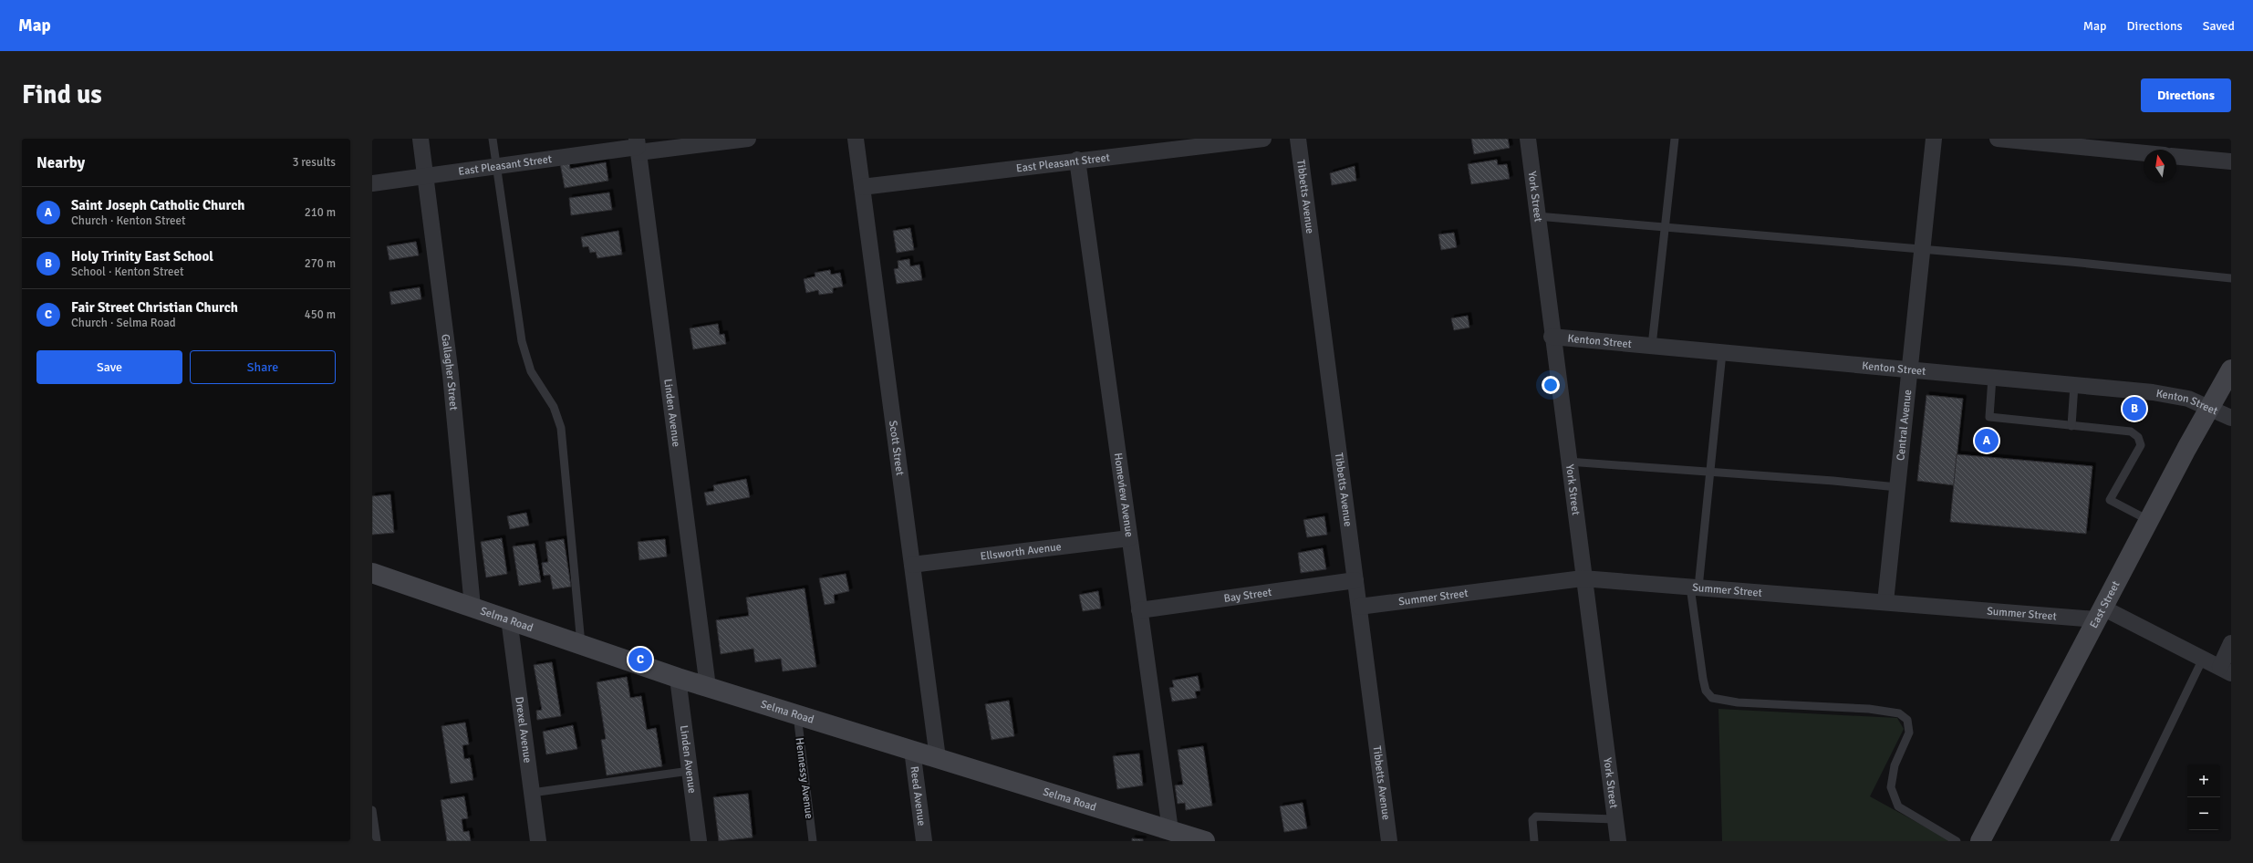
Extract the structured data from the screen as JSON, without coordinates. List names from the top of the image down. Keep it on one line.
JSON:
{"streets":{"street":["East Pleasant Street","Tibbetts Avenue","York Street","Kenton Street","Gallagher Street","Linden Avenue","Central Avenue","Scott Street","Homeview Avenue","Ellsworth Avenue","Summer Street","Bay Street","East Street","Selma Road","Drexel Avenue","Reed Avenue"],"lane":["Hennessy Avenue"]},"crossings":[["East Pleasant Street","Gallagher Street"],["East Pleasant Street","Linden Avenue"],["East Pleasant Street","Scott Street"],["East Pleasant Street","Homeview Avenue"],["Tibbetts Avenue","Summer Street"],["Tibbetts Avenue","Bay Street"],["York Street","Kenton Street"],["York Street","Summer Street"],["Kenton Street","Central Avenue"],["Kenton Street","East Street"],["Gallagher Street","Selma Road"],["Linden Avenue","Selma Road"],["Central Avenue","Summer Street"],["Scott Street","Ellsworth Avenue"],["Scott Street","Selma Road"],["Homeview Avenue","Ellsworth Avenue"],["Homeview Avenue","Bay Street"],["Homeview Avenue","Selma Road"],["Summer Street","East Street"],["Selma Road","Drexel Avenue"],["Selma Road","Hennessy Avenue"],["Selma Road","Reed Avenue"]],"north":"top","page":{"header":"Map","nav":["Map","Directions","Saved"],"buttons":["Directions",["Save","Share"]],"title":"Find us","heading":["Nearby","3 results"],"list":[{"mark":"A","name":"Saint Joseph Catholic Church","note":"Church · Kenton Street","value":"210 m"},{"mark":"B","name":"Holy Trinity East School","note":"School · Kenton Street","value":"270 m"},{"mark":"C","name":"Fair Street Christian Church","note":"Church · Selma Road","value":"450 m"}],"pins":["B","A","C"],"map_buttons":["+","−"]}}
